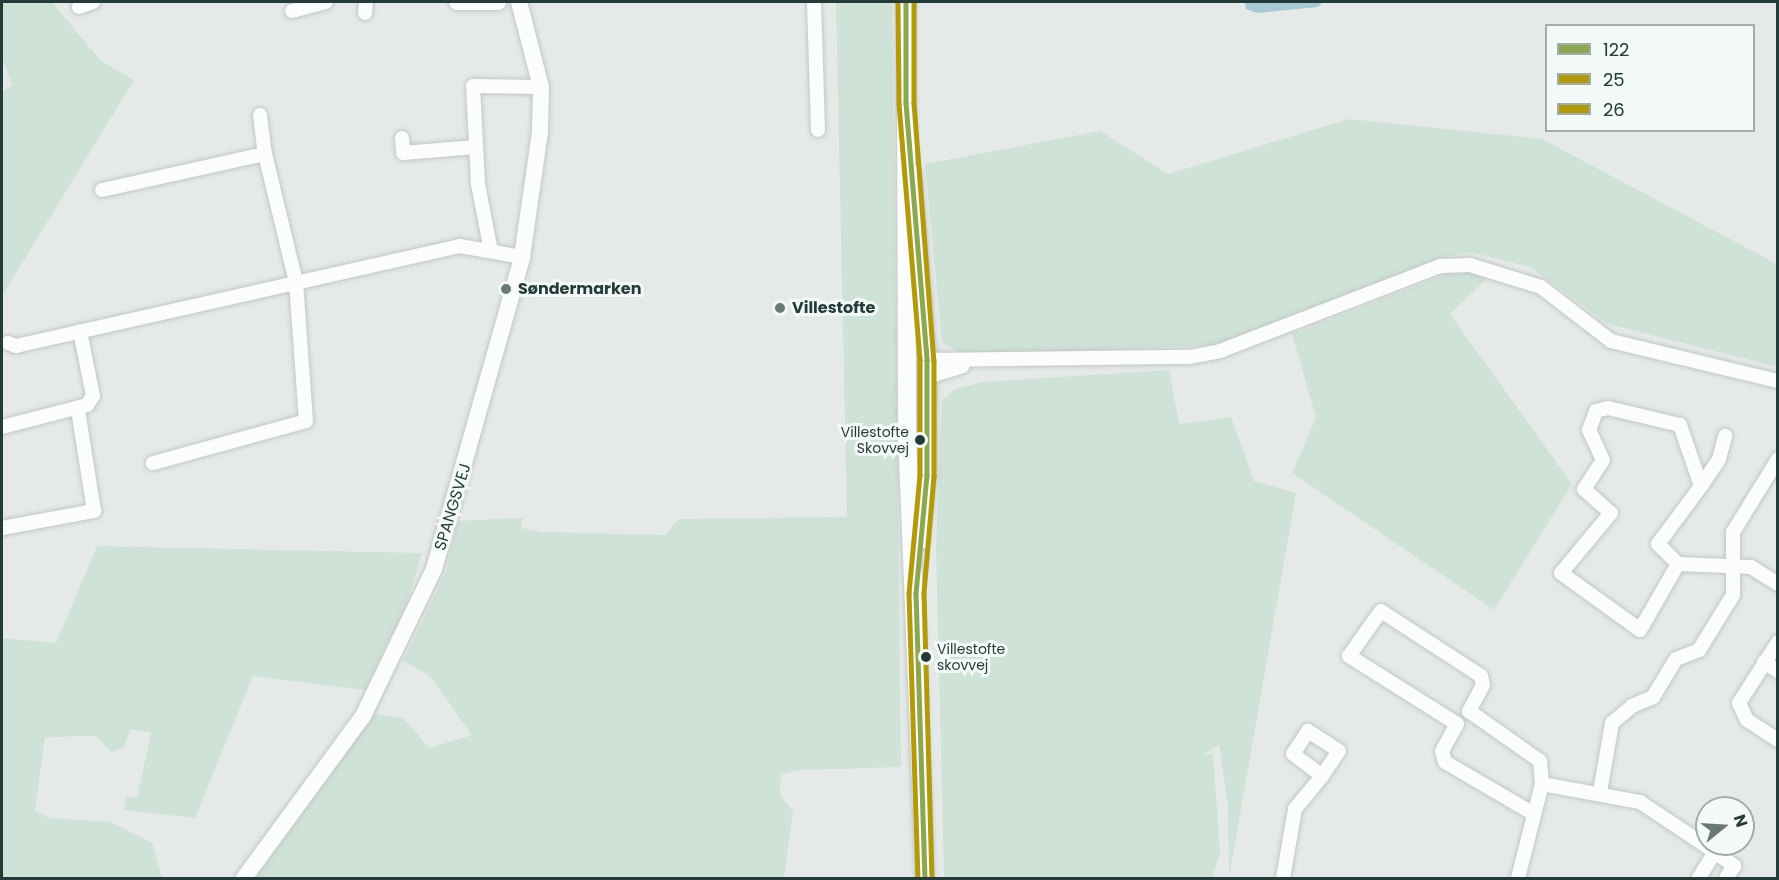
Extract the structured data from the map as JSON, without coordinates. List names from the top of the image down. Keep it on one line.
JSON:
{"streets":{"street":["SPANGSVEJ"]},"places":["Søndermarken","Villestofte","Villestofte Skovvej","Villestofte skovvej"],"lines":["transit line 122","transit line 25","transit line 26"],"legend":["122","25","26"],"north":"right"}
